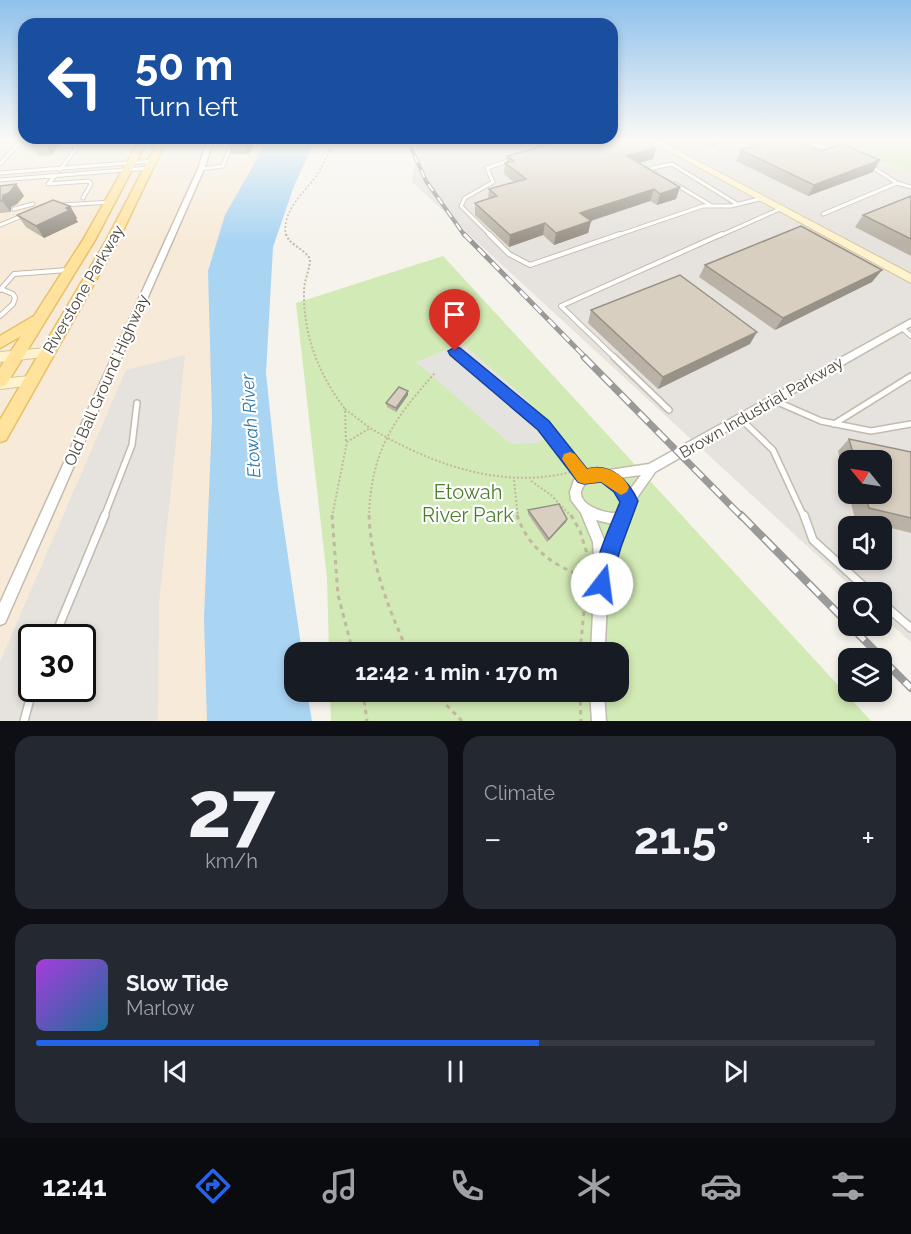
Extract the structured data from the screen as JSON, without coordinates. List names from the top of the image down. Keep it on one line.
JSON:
{"streets":{"main road":["Riverstone Parkway"],"street":["Old Ball Ground Highway","Brown Industrial Parkway"]},"water":["Etowah River"],"parks":["Etowah River Park"],"north":"top left","page":{"turn":["50 m","Turn left"],"limit":"30","trip":"12:42 · 1 min · 170 m","tile":[["27","km/h"],"Climate"],"heat":["−","21.5°","+"],"song":["Slow Tide","Marlow"],"tabs":"12:41"}}
